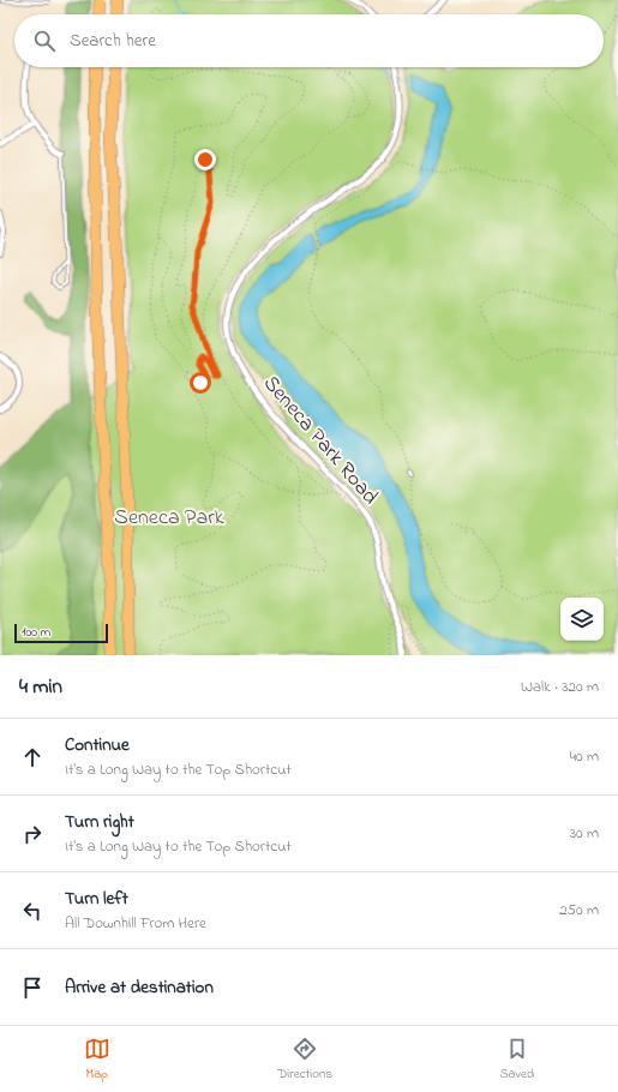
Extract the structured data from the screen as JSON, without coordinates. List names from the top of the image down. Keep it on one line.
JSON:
{"streets":{"street":["Seneca Park Road"]},"parks":["Seneca Park"],"scale_bar":"100 m","page":{"search":"Search here","scale":"100 m","heading":["4 min","Walk · 320 m"],"list":[["Continue","It's a Long Way to the Top Shortcut","40 m"],["Turn right","It's a Long Way to the Top Shortcut","30 m"],["Turn left","All Downhill From Here","250 m"],"Arrive at destination"],"nav":["Map","Directions","Saved"]}}
